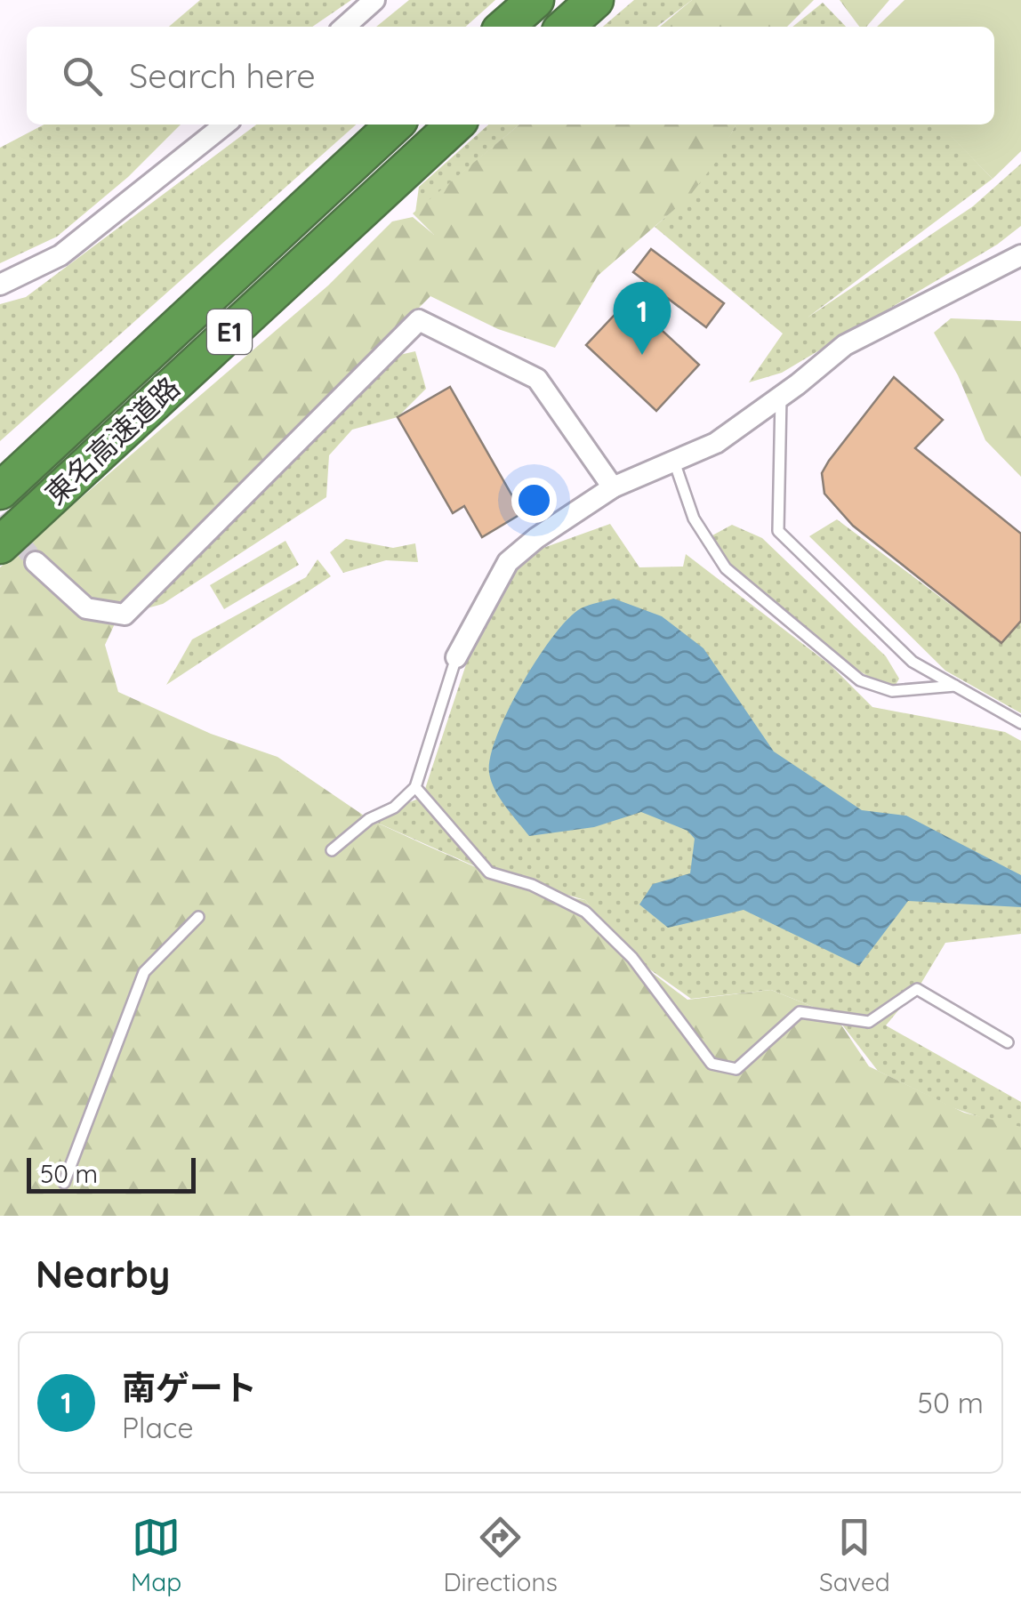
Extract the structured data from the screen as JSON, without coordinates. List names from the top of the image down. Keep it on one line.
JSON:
{"streets":{"highway":["E1","東名高速道路"]},"scale_bar":"50 m","page":{"search":"Search here","pins":"1","scale":"50 m","heading":"Nearby","list":[{"mark":"1","name":"南ゲート","note":"Place","value":"50 m"}],"nav":["Map","Directions","Saved"]}}
